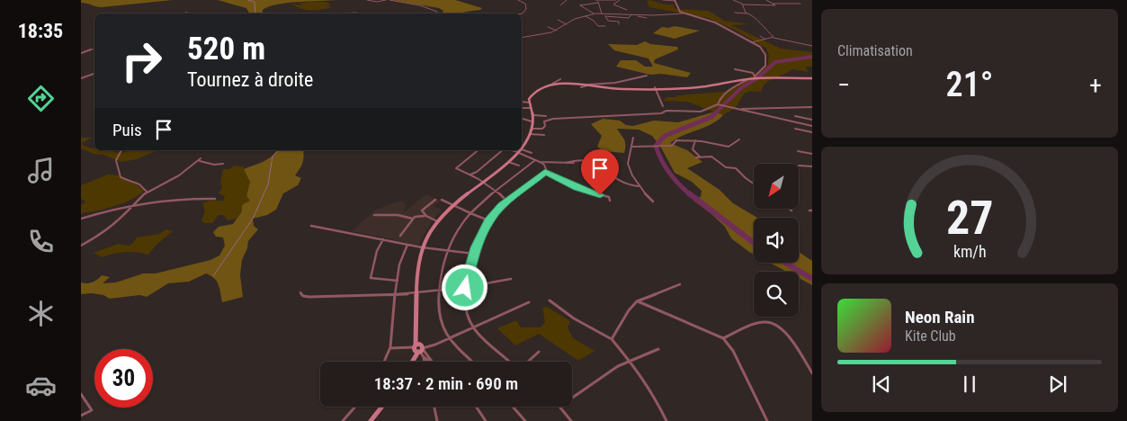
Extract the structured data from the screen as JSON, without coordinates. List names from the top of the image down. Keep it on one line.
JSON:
{"north":"bottom left","page":{"tabs":"18:35","tile":"Climatisation","turn":["520 m","Tournez à droite"],"heat":["−","21°","+"],"then":"Puis","song":["Neon Rain","Kite Club"],"limit":"30","trip":"18:37 · 2 min · 690 m","gauge":["27","km/h"]}}
